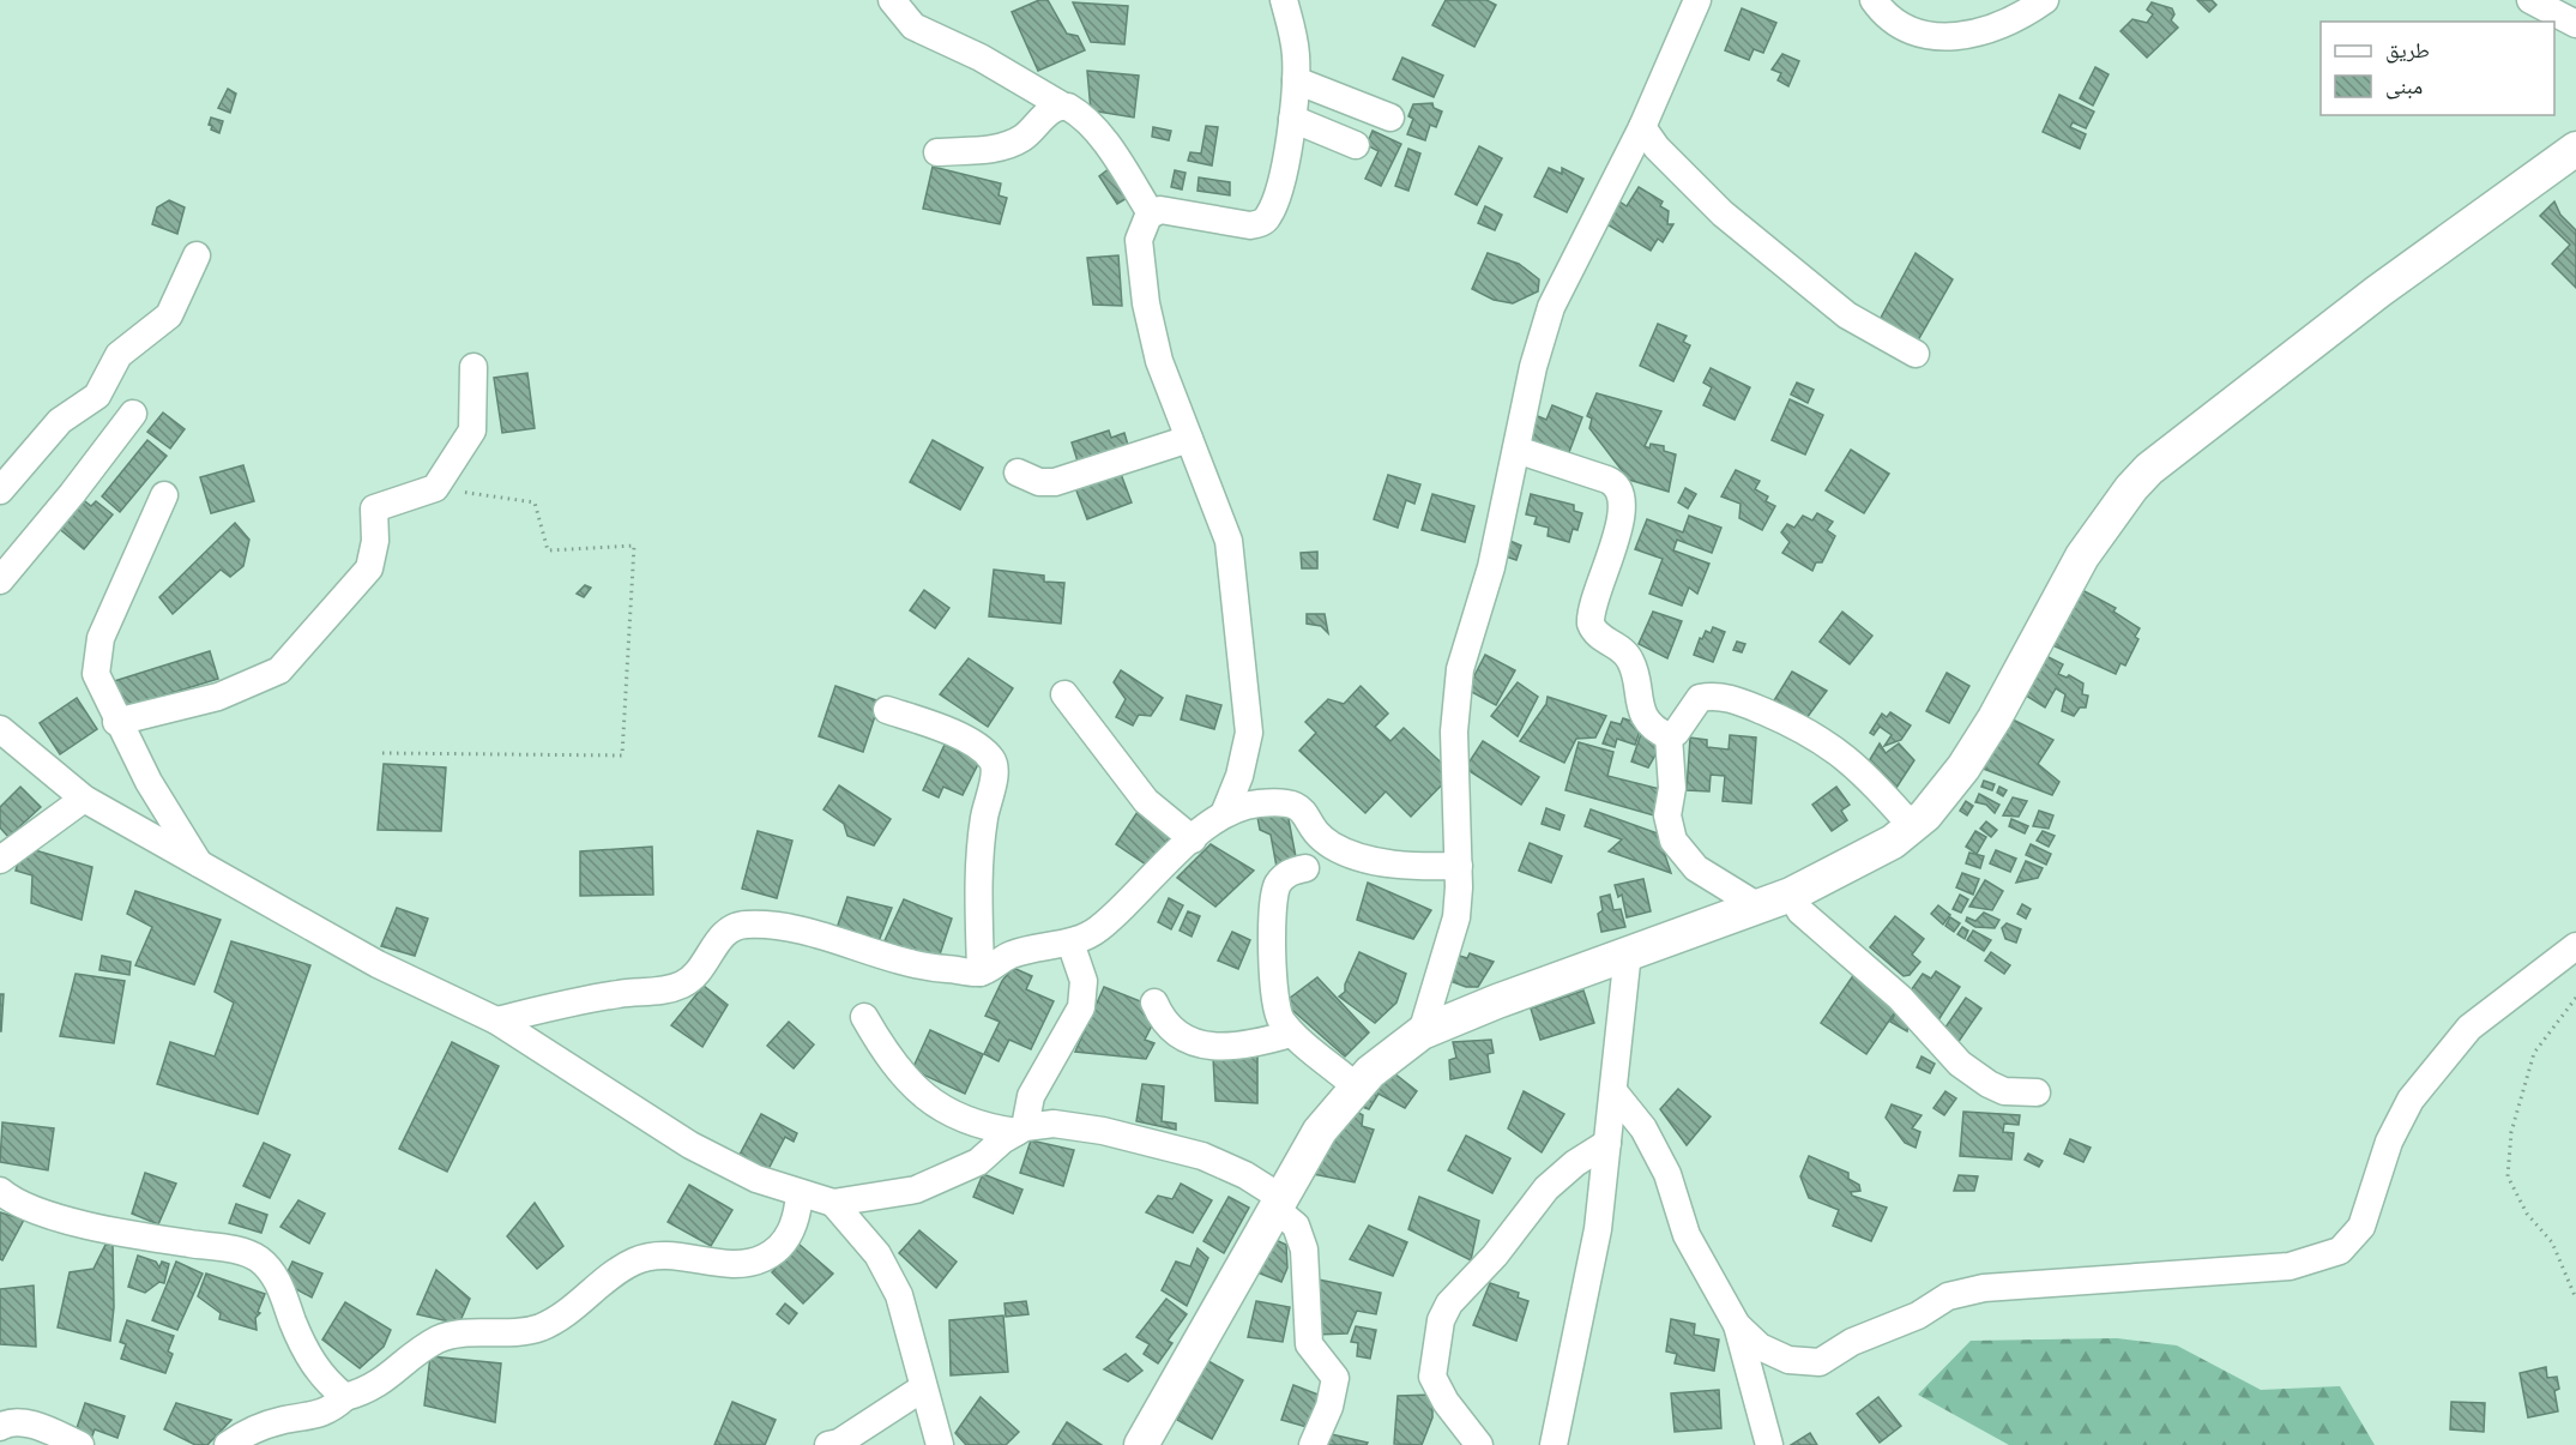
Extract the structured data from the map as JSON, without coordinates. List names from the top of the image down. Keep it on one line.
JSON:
{"legend":["طريق","مبنى"]}
